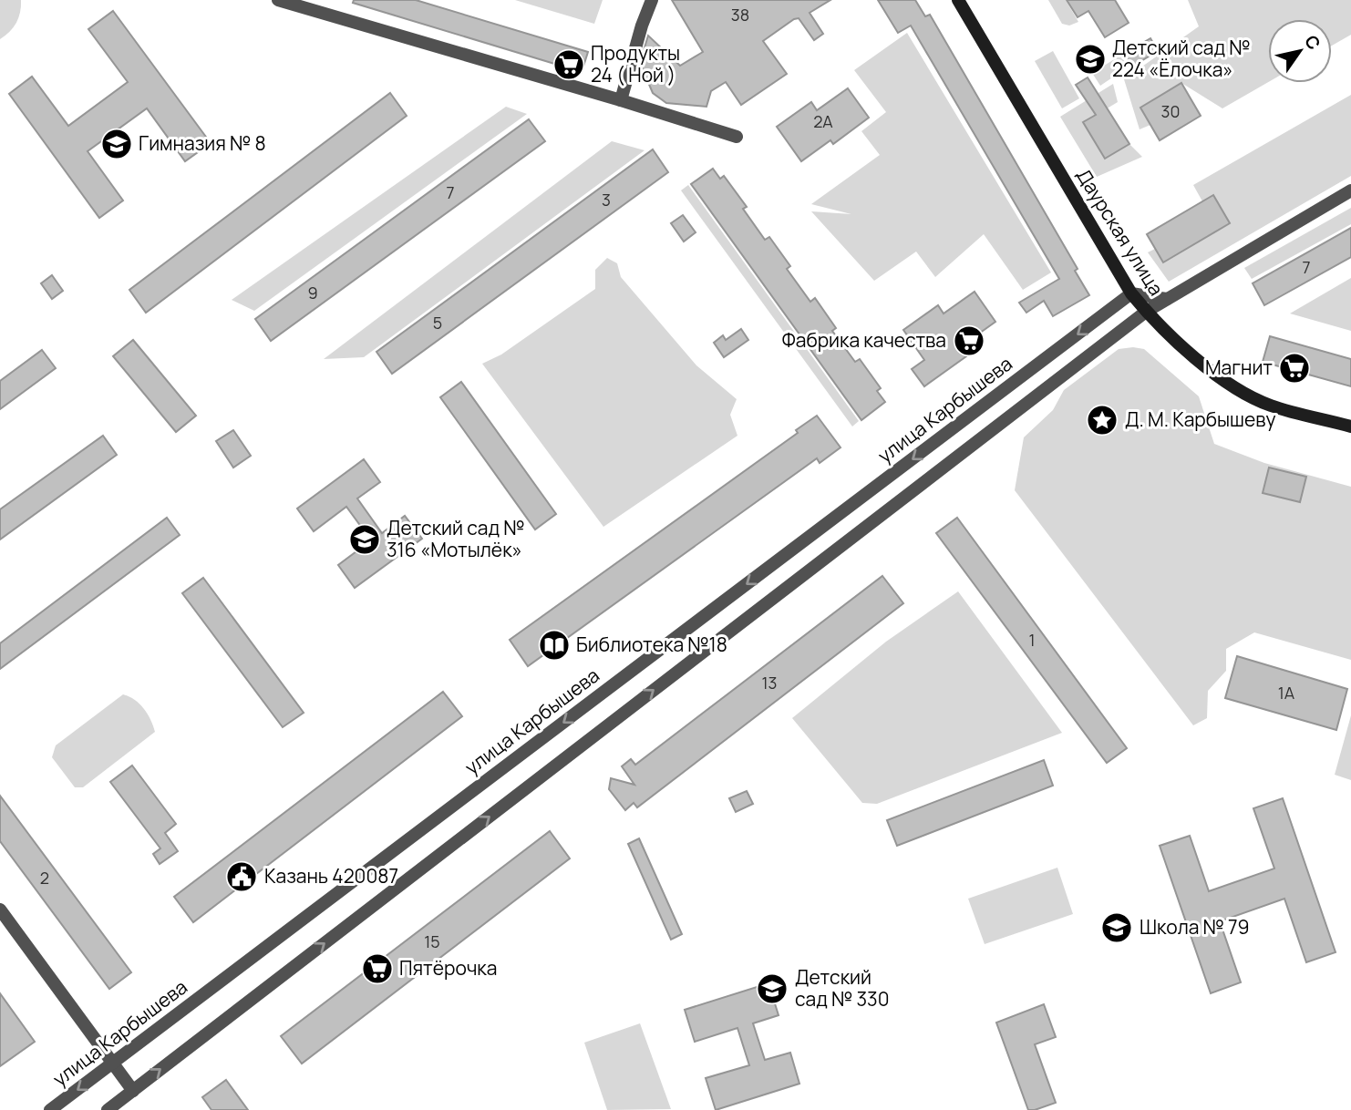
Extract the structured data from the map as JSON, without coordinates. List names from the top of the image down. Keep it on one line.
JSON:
{"streets":{"street":["Даурская улица","улица Карбышева"]},"crossings":[["Даурская улица","улица Карбышева"]],"places":{"school or university":["Детский сад № 224 «Ёлочка»","Гимназия № 8","Детский сад № 316 «Мотылёк»","Школа № 79","Детский сад № 330"],"supermarket":["Продукты 24 ( Ной )","Фабрика качества","Магнит","Пятёрочка"],"place":["Д. М. Карбышеву"],"library":["Библиотека №18"],"public building":["Казань 420087"]},"house_numbers":["38","30","2А","7","3","7","9","5","1","13","1А","2","15"],"north":"top right"}
